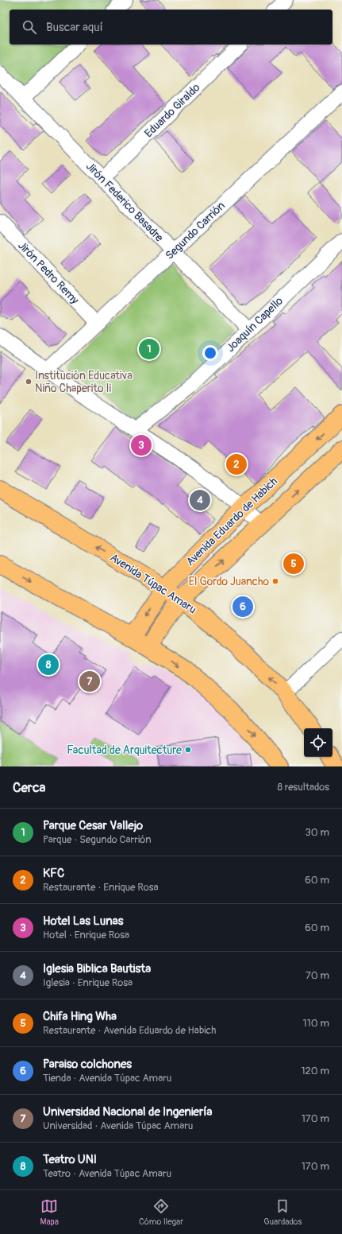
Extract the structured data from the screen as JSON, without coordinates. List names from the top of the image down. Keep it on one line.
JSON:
{"streets":{"main road":["Avenida Eduardo de Habich","Avenida Túpac Amaru"],"street":["Eduardo Giraldo","Jirón Federico Basadre","Segundo Carrión","Jirón Pedro Remy","Joaquín Capello"]},"crossings":[["Eduardo Giraldo","Jirón Federico Basadre"],["Jirón Federico Basadre","Segundo Carrión"],["Jirón Federico Basadre","Joaquín Capello"],["Segundo Carrión","Jirón Pedro Remy"],["Avenida Eduardo de Habich","Avenida Túpac Amaru"]],"places":["Institución Educativa Niño Chaperito Ii","El Gordo Juancho","Facultad de Arquitecture"],"page":{"search":"Buscar aquí","pins":["1","3","2","4","5","6","8","7"],"heading":["Cerca","8 resultados"],"list":[{"mark":"1","name":"Parque Cesar Vallejo","note":"Parque · Segundo Carrión","value":"30 m"},{"mark":"2","name":"KFC","note":"Restaurante · Enrique Rosa","value":"60 m"},{"mark":"3","name":"Hotel Las Lunas","note":"Hotel · Enrique Rosa","value":"60 m"},{"mark":"4","name":"Iglesia Biblica Bautista","note":"Iglesia · Enrique Rosa","value":"70 m"},{"mark":"5","name":"Chifa Hing Wha","note":"Restaurante · Avenida Eduardo de Habich","value":"110 m"},{"mark":"6","name":"Paraiso colchones","note":"Tienda · Avenida Túpac Amaru","value":"120 m"},{"mark":"7","name":"Universidad Nacional de Ingeniería","note":"Universidad · Avenida Túpac Amaru","value":"170 m"},{"mark":"8","name":"Teatro UNI","note":"Teatro · Avenida Túpac Amaru","value":"170 m"}],"nav":["Mapa","Cómo llegar","Guardados"]}}
